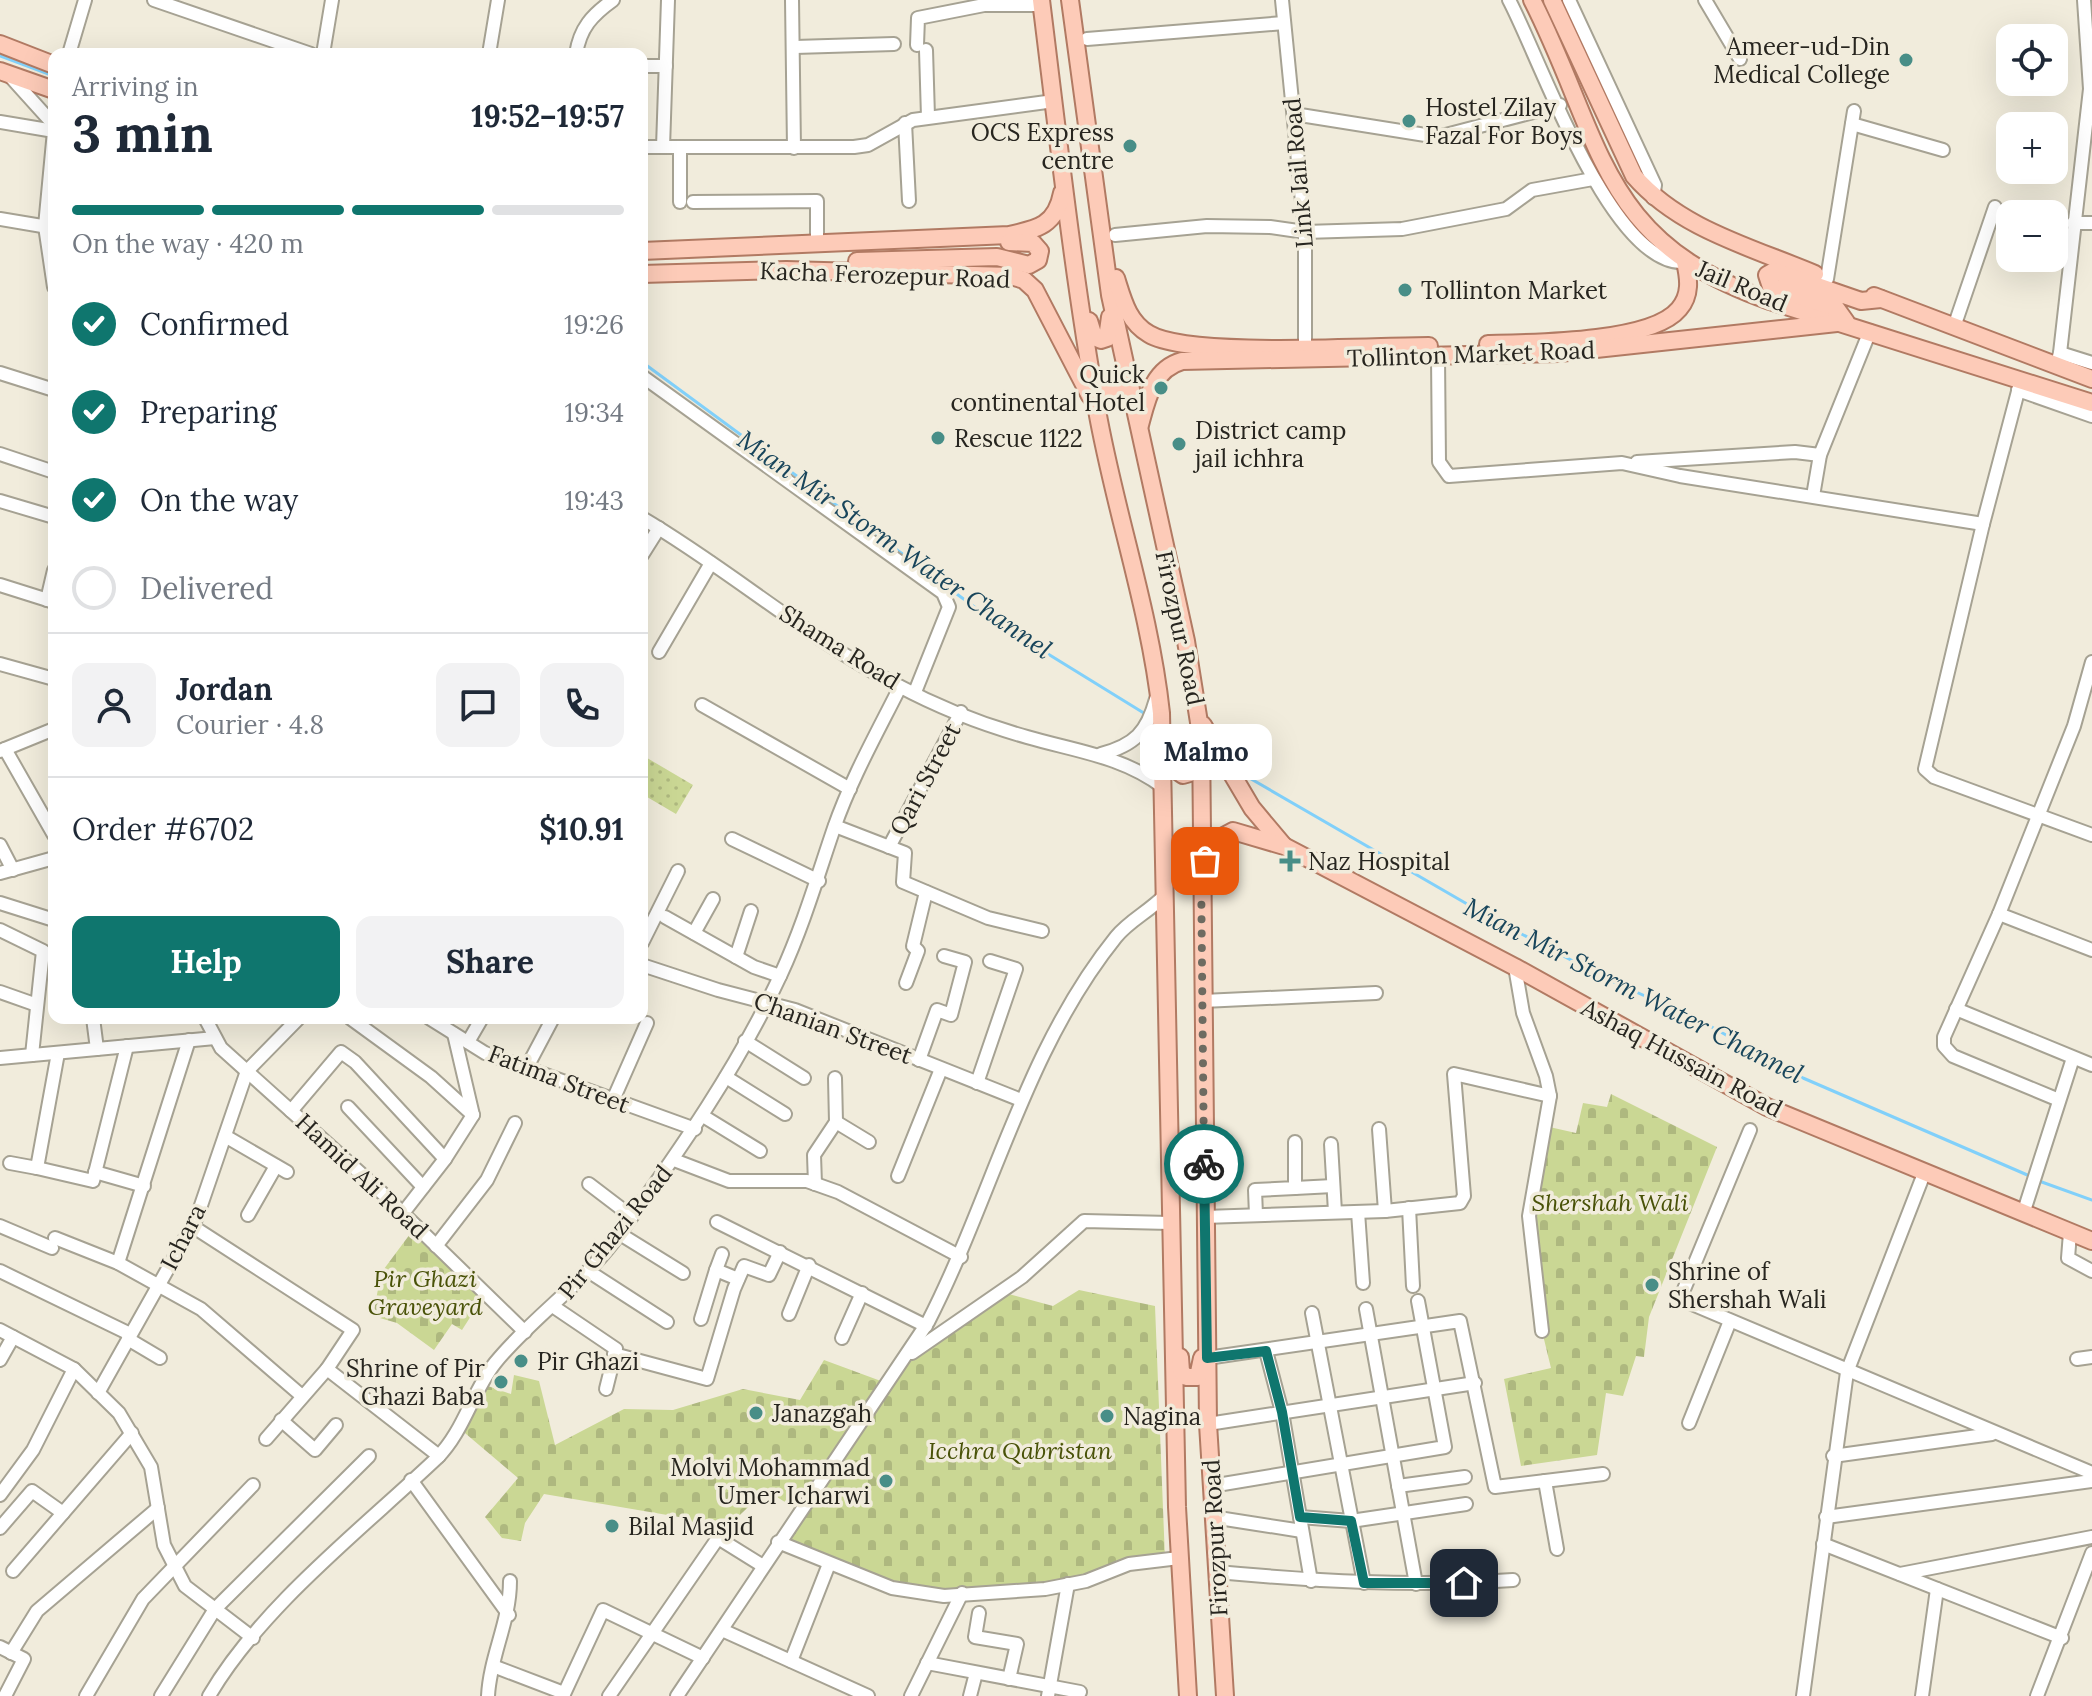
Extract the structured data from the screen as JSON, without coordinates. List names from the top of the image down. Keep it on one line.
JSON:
{"streets":{"main road":["Kacha Ferozepur Road","Jail Road","Tollinton Market Road","Firozpur Road","Ashaq Hussain Road"],"street":["Link Jail Road","Shama Road","Qari Street","Chanian Street","Fatima Street","Hamid Ali Road","Pir Ghazi Road","Ichara"]},"crossings":[["Link Jail Road","Tollinton Market Road"],["Kacha Ferozepur Road","Firozpur Road"],["Jail Road","Tollinton Market Road"],["Tollinton Market Road","Firozpur Road"],["Firozpur Road","Shama Road"],["Firozpur Road","Ashaq Hussain Road"],["Shama Road","Qari Street"],["Shama Road","Pir Ghazi Road"],["Chanian Street","Pir Ghazi Road"],["Fatima Street","Pir Ghazi Road"],["Hamid Ali Road","Pir Ghazi Road"],["Hamid Ali Road","Ichara"]],"water":["Mian Mir Storm Water Channel"],"parks":["Shershah Wali","Pir Ghazi Graveyard","Icchra Qabristan"],"places":{"other":["Ameer-ud-Din Medical College","Hostel Zilay Fazal For Boys","OCS Express centre","Tollinton Market","Quick continental Hotel","Rescue 1122","District camp jail ichhra","Malmo","Shrine of Shershah Wali","Pir Ghazi","Shrine of Pir Ghazi Baba","Janazgah","Nagina","Molvi Mohammad Umer Icharwi","Bilal Masjid"],"health":["Naz Hospital"]},"page":{"map_buttons":["+","−"],"heading":["3 min","Arriving in","19:52–19:57"],"panel":["Jordan","Courier · 4.8","Order #6702","$10.91"],"bar":"On the way · 420 m","list":[["Confirmed","19:26"],["Preparing","19:34"],["On the way","19:43"],"Delivered"],"bubble":"Malmo","buttons":["Help","Share"]}}
